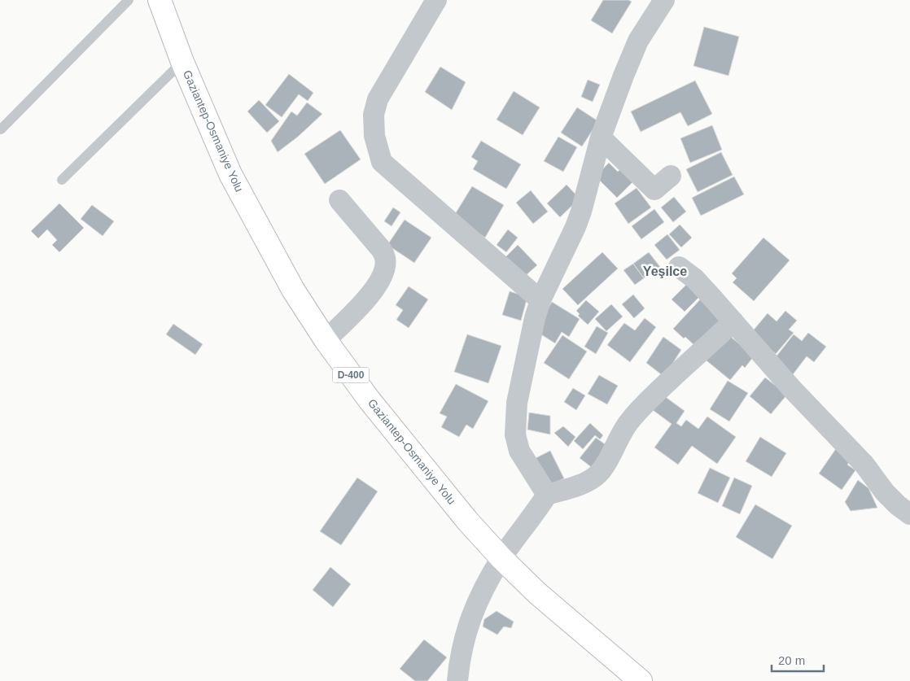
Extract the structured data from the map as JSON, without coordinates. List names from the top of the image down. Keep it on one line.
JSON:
{"streets":{"main road":["Gaziantep-Osmaniye Yolu","D-400"]},"districts":["Yeşilce"],"scale_bar":"20 m"}
